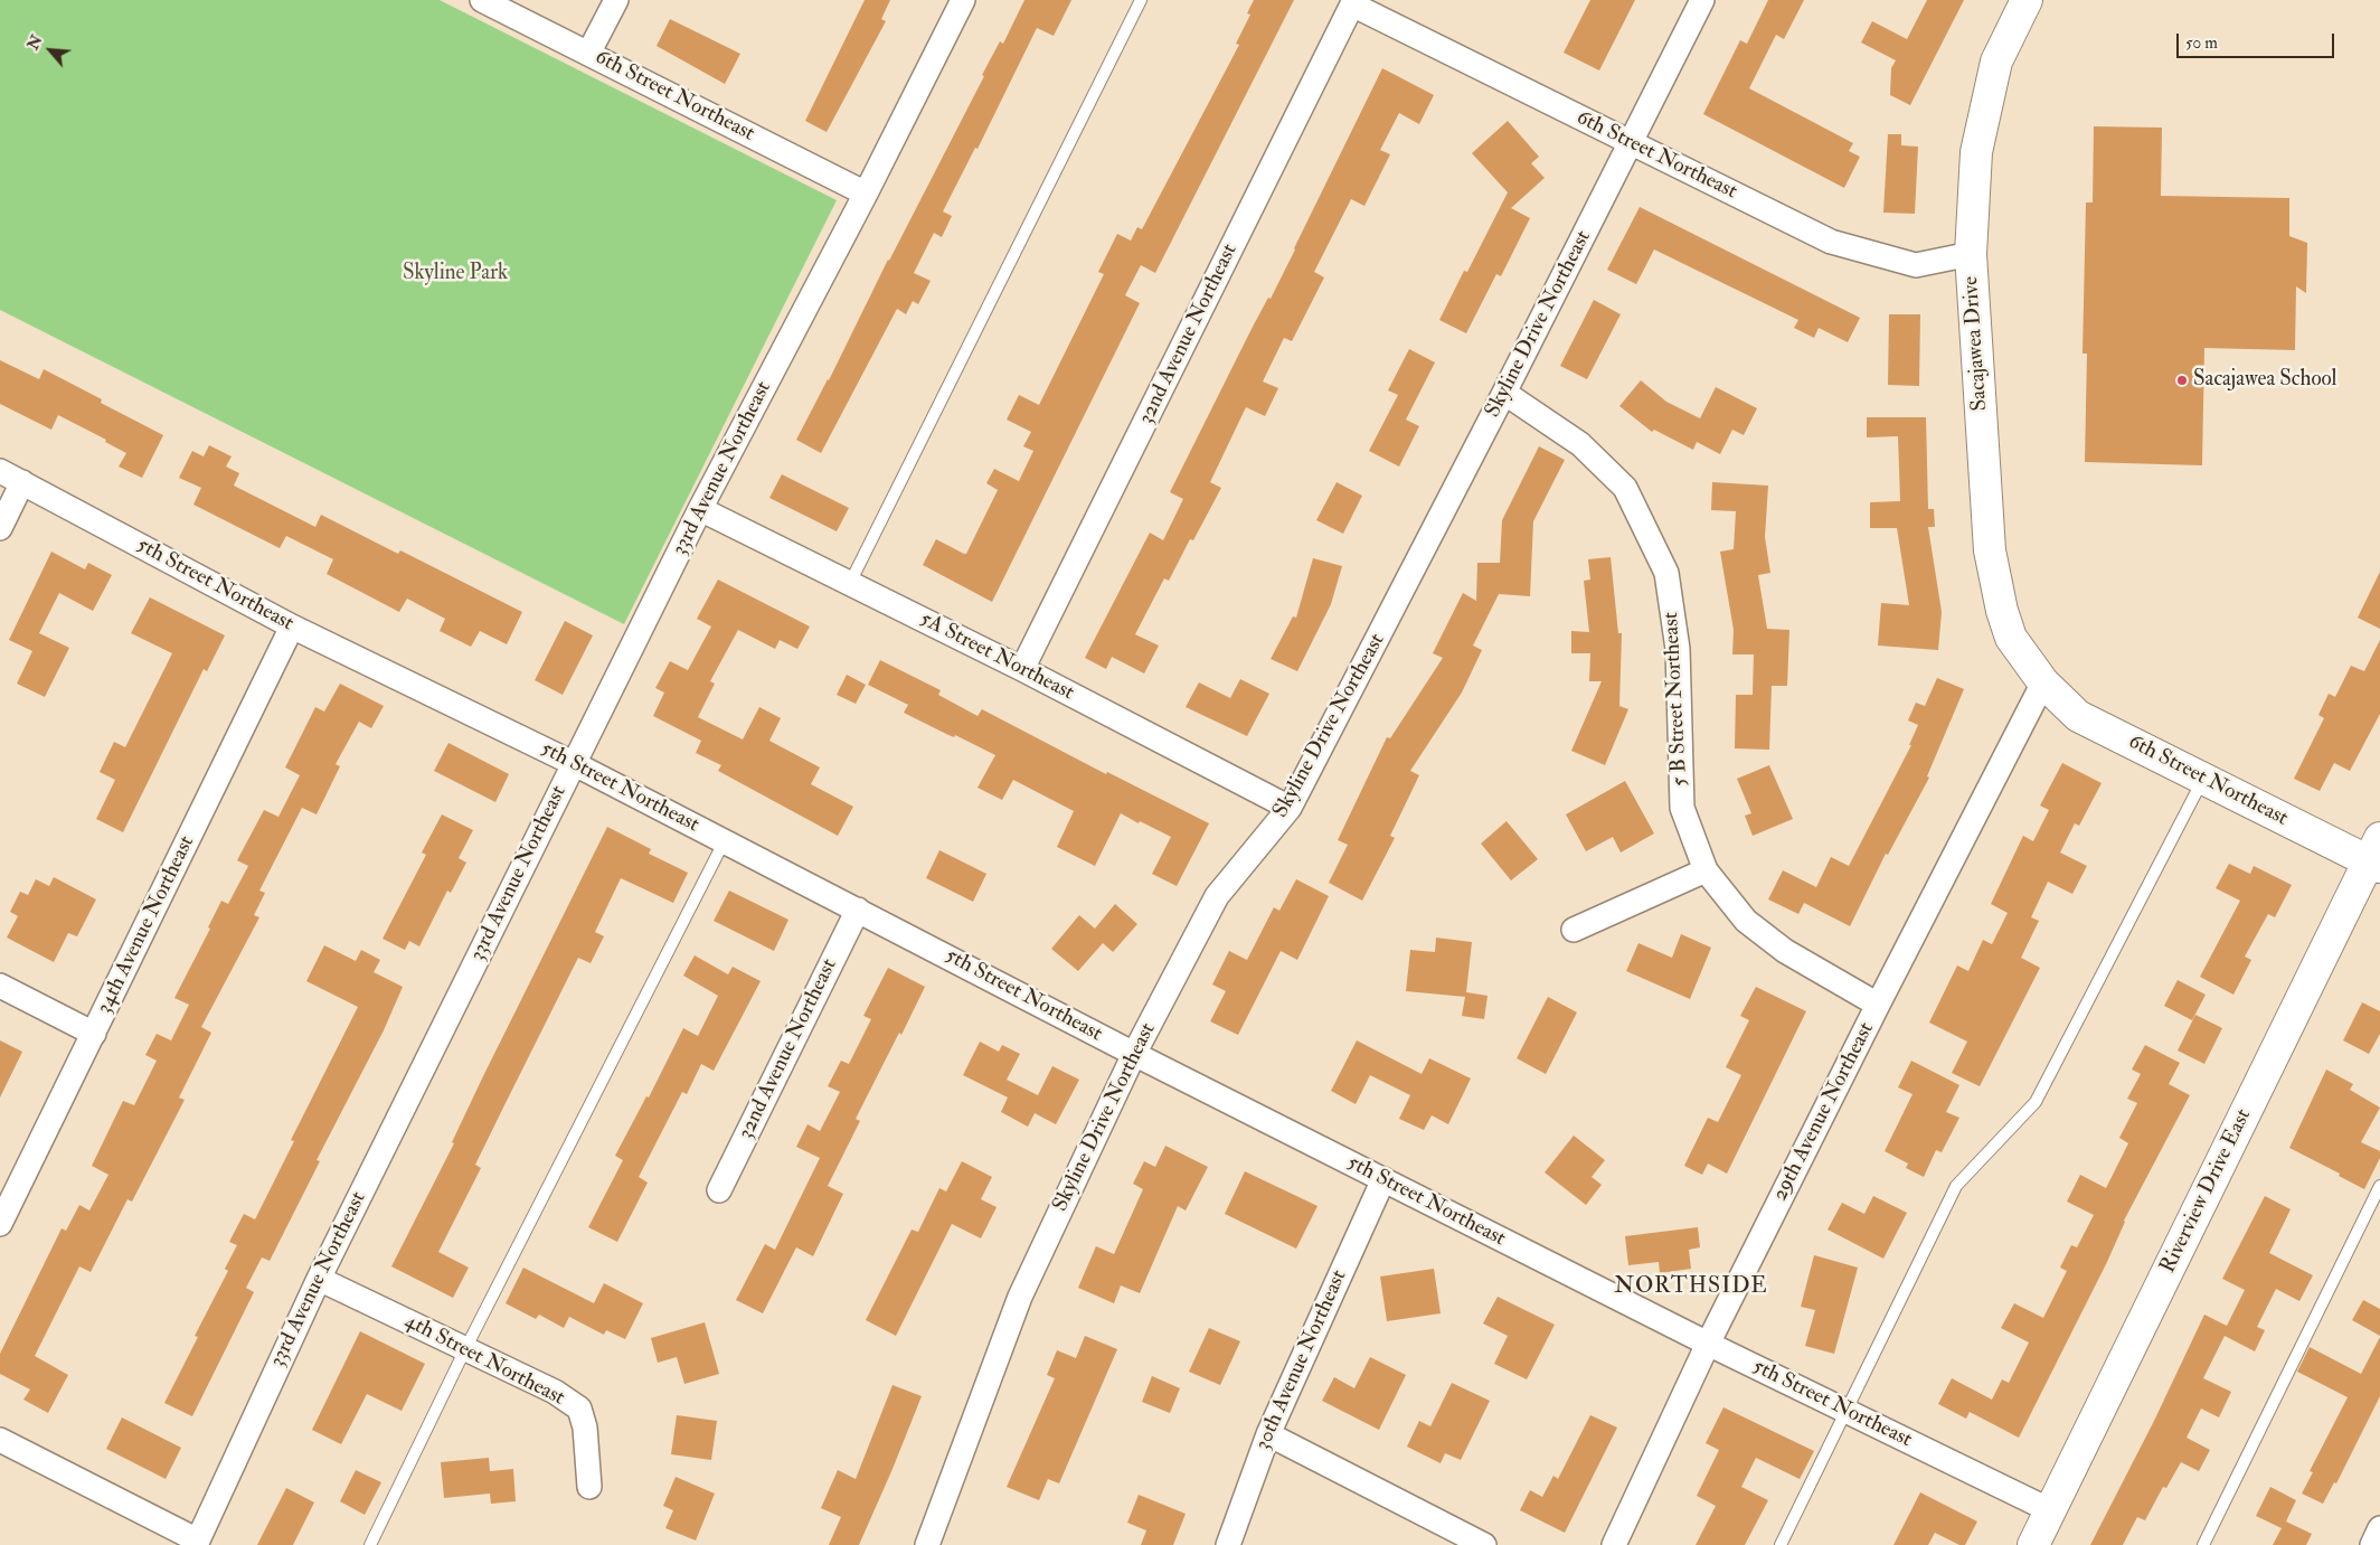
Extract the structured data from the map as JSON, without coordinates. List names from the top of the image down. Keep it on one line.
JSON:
{"streets":{"street":["6th Street Northeast","Skyline Drive Northeast","32nd Avenue Northeast","Sacajawea Drive","33rd Avenue Northeast","5th Street Northeast","5A Street Northeast","5 B Street Northeast","34th Avenue Northeast","29th Avenue Northeast","Riverview Drive East","4th Street Northeast","30th Avenue Northeast"]},"crossings":[["6th Street Northeast","Skyline Drive Northeast"],["6th Street Northeast","32nd Avenue Northeast"],["6th Street Northeast","Sacajawea Drive"],["6th Street Northeast","33rd Avenue Northeast"],["6th Street Northeast","29th Avenue Northeast"],["6th Street Northeast","Riverview Drive East"],["Skyline Drive Northeast","5th Street Northeast"],["Skyline Drive Northeast","5A Street Northeast"],["Skyline Drive Northeast","5 B Street Northeast"],["32nd Avenue Northeast","5th Street Northeast"],["32nd Avenue Northeast","5A Street Northeast"],["Sacajawea Drive","29th Avenue Northeast"],["33rd Avenue Northeast","5th Street Northeast"],["33rd Avenue Northeast","5A Street Northeast"],["33rd Avenue Northeast","4th Street Northeast"],["5th Street Northeast","34th Avenue Northeast"],["5th Street Northeast","29th Avenue Northeast"],["5th Street Northeast","Riverview Drive East"],["5th Street Northeast","30th Avenue Northeast"],["5 B Street Northeast","29th Avenue Northeast"]],"districts":["NORTHSIDE"],"parks":["Skyline Park"],"places":["Sacajawea School"],"scale_bar":"50 m","north":"top left"}
